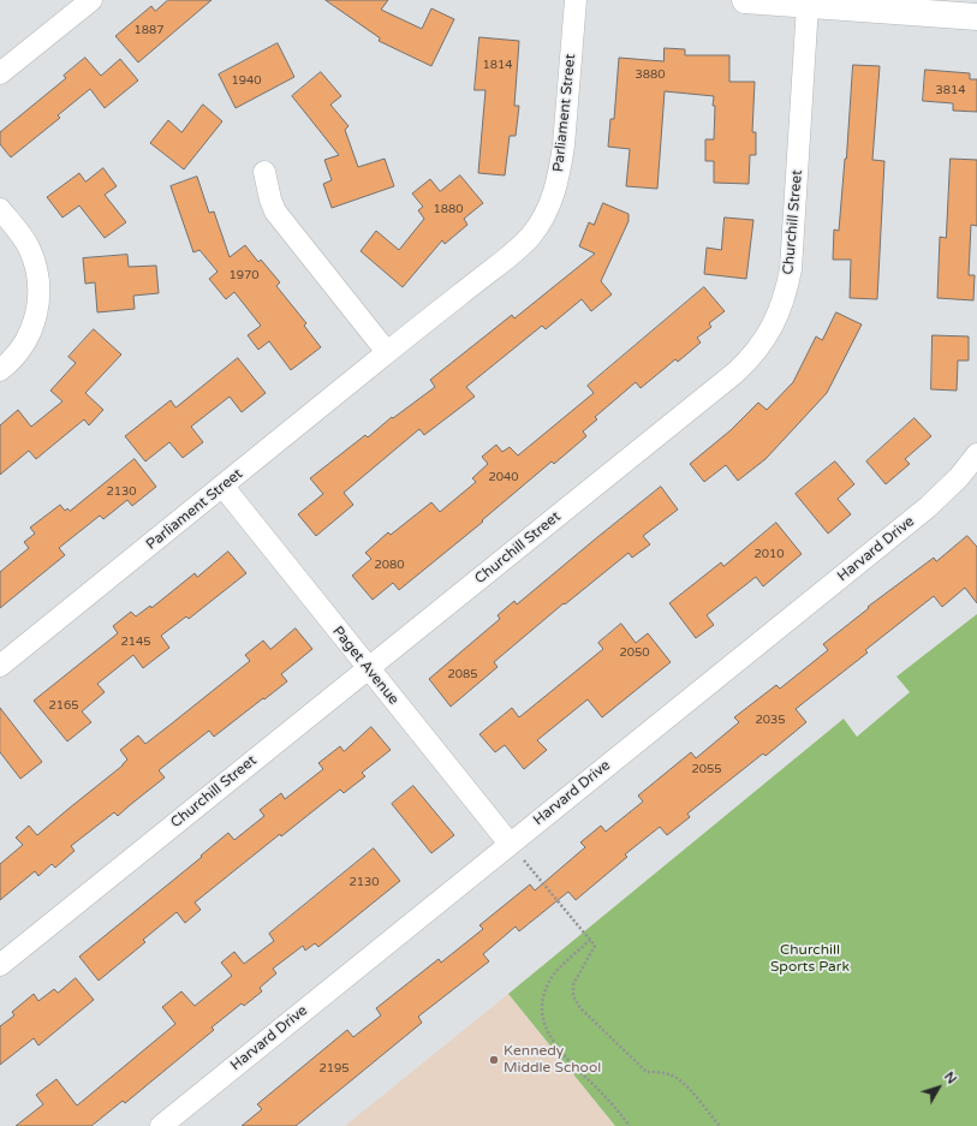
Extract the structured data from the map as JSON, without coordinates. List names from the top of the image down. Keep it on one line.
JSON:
{"streets":{"street":["Parliament Street","Churchill Street","Harvard Drive","Paget Avenue"]},"crossings":[["Parliament Street","Paget Avenue"],["Churchill Street","Paget Avenue"],["Harvard Drive","Paget Avenue"]],"parks":["Churchill Sports Park"],"places":["Kennedy Middle School"],"house_numbers":["1887","1814","3880","1940","3814","1880","1970","2040","2130","2010","2080","2145","2050","2085","2165","2035","2055","2130","2195"],"north":"top right"}
